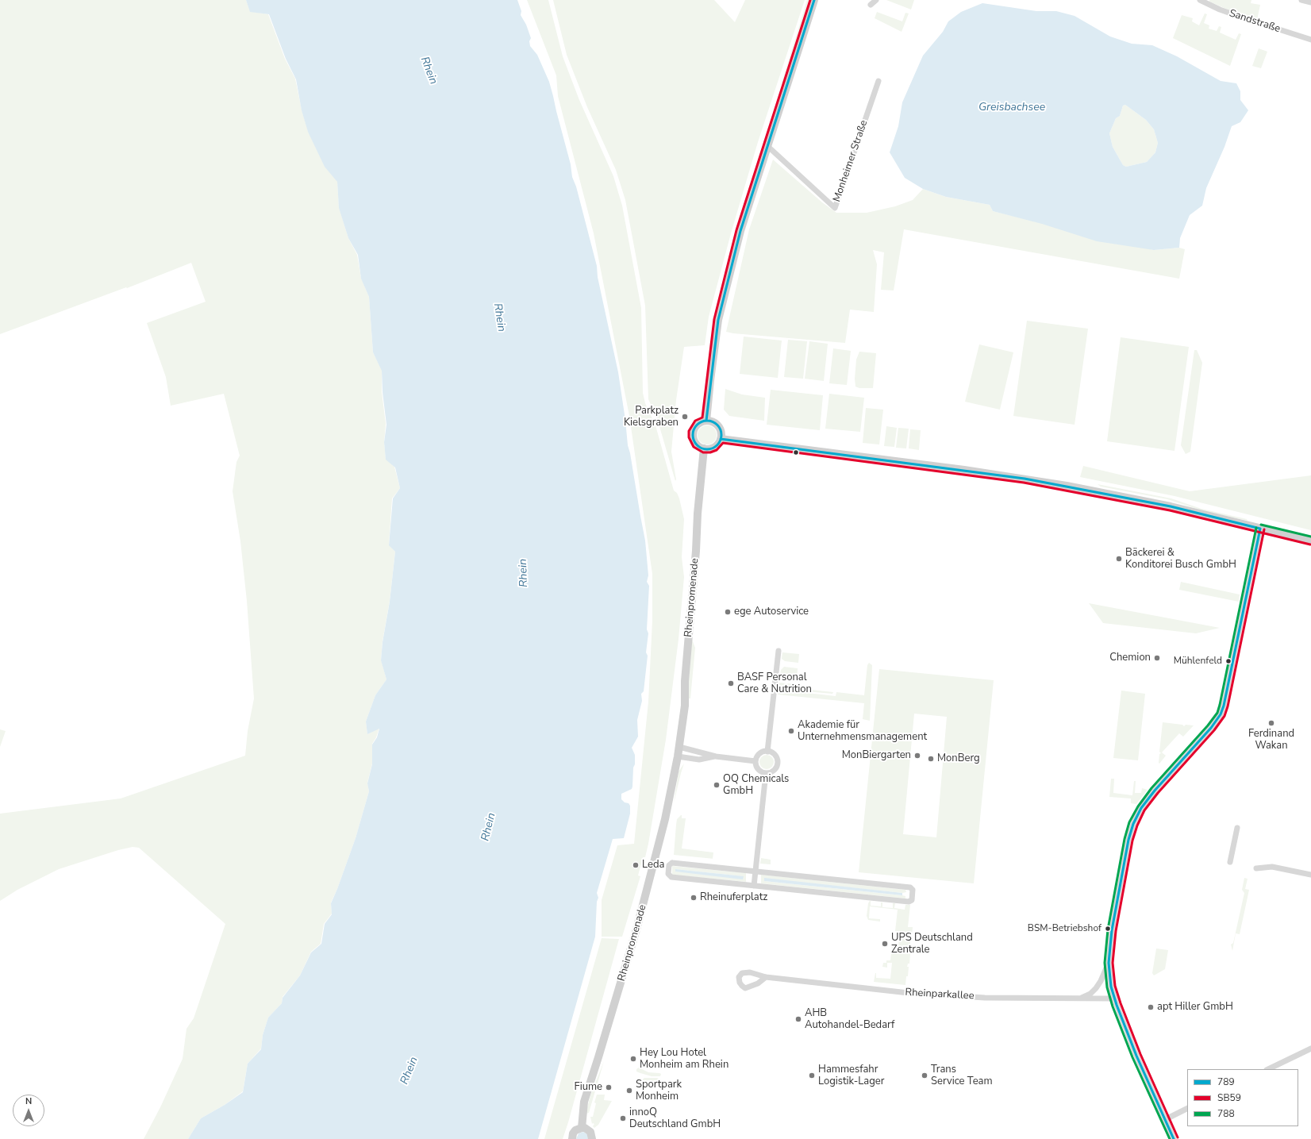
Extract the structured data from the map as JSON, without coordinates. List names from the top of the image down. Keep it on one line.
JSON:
{"streets":{"street":["Sandstraße","Monheimer Straße","Rheinpromenade","Rheinparkallee"]},"water":["Rhein","Greisbachsee"],"places":["Parkplatz Kielsgraben","Bäckerei & Konditorei Busch GmbH","ege Autoservice","Chemion","Mühlenfeld","BASF Personal Care & Nutrition","Ferdinand Wakan","Akademie für Unternehmensmanagement","MonBiergarten","MonBerg","OQ Chemicals GmbH","Leda","Rheinuferplatz","BSM-Betriebshof","UPS Deutschland Zentrale","apt Hiller GmbH","AHB Autohandel-Bedarf","Hey Lou Hotel Monheim am Rhein","Hammesfahr Logistik-Lager","Trans Service Team","Fiume","Sportpark Monheim","innoQ Deutschland GmbH"],"lines":["transit line 789","transit line SB59","transit line 788"],"legend":["789","SB59","788"],"north":"top"}
